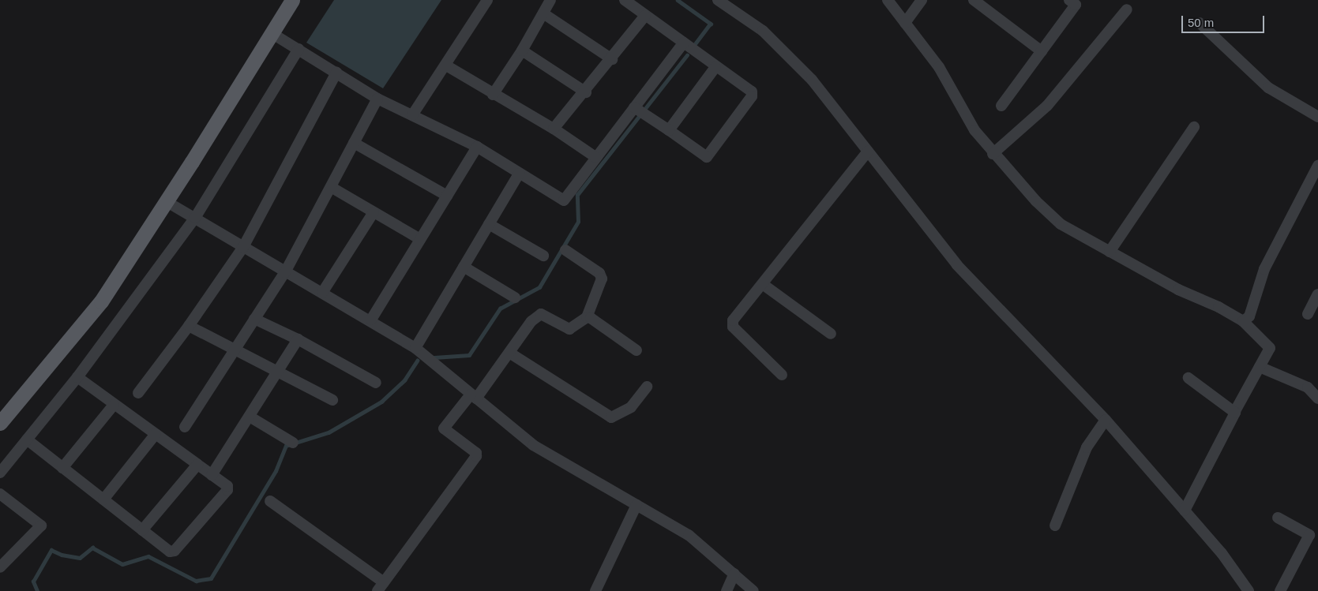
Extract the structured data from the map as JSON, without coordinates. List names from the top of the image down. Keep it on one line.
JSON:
{"scale_bar":"50 m"}
